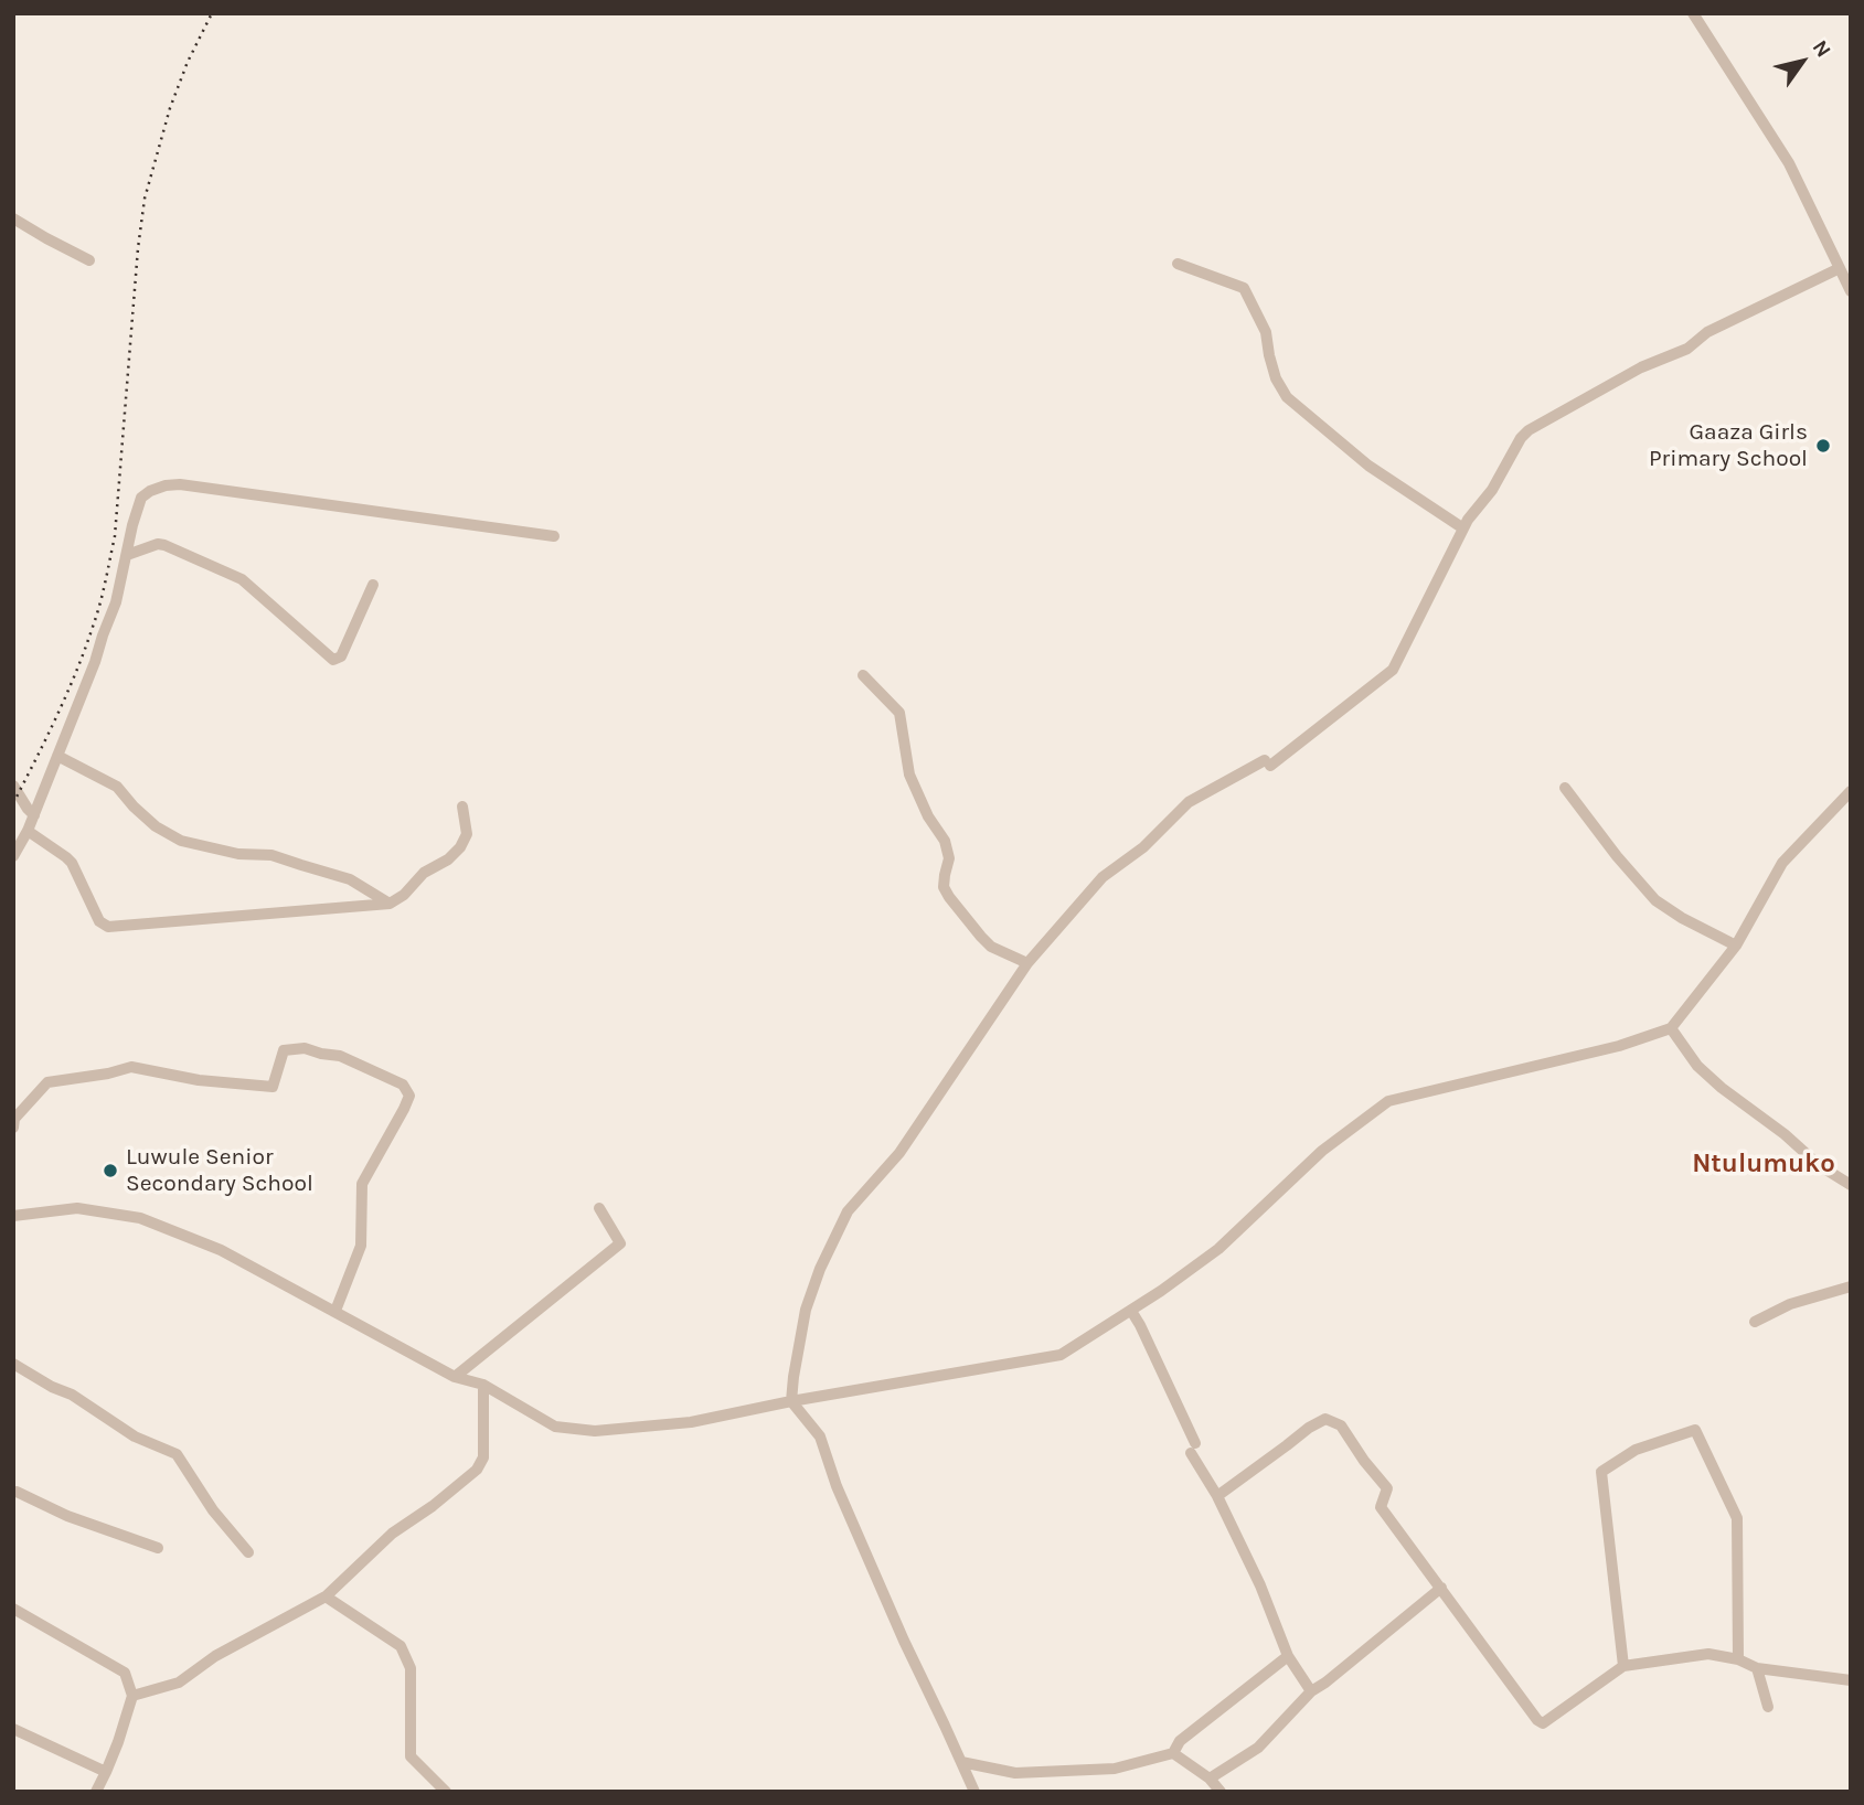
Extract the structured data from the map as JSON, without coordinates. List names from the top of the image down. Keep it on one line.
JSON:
{"districts":["Ntulumuko"],"places":["Gaaza Girls Primary School","Luwule Senior Secondary School"],"north":"top right"}
